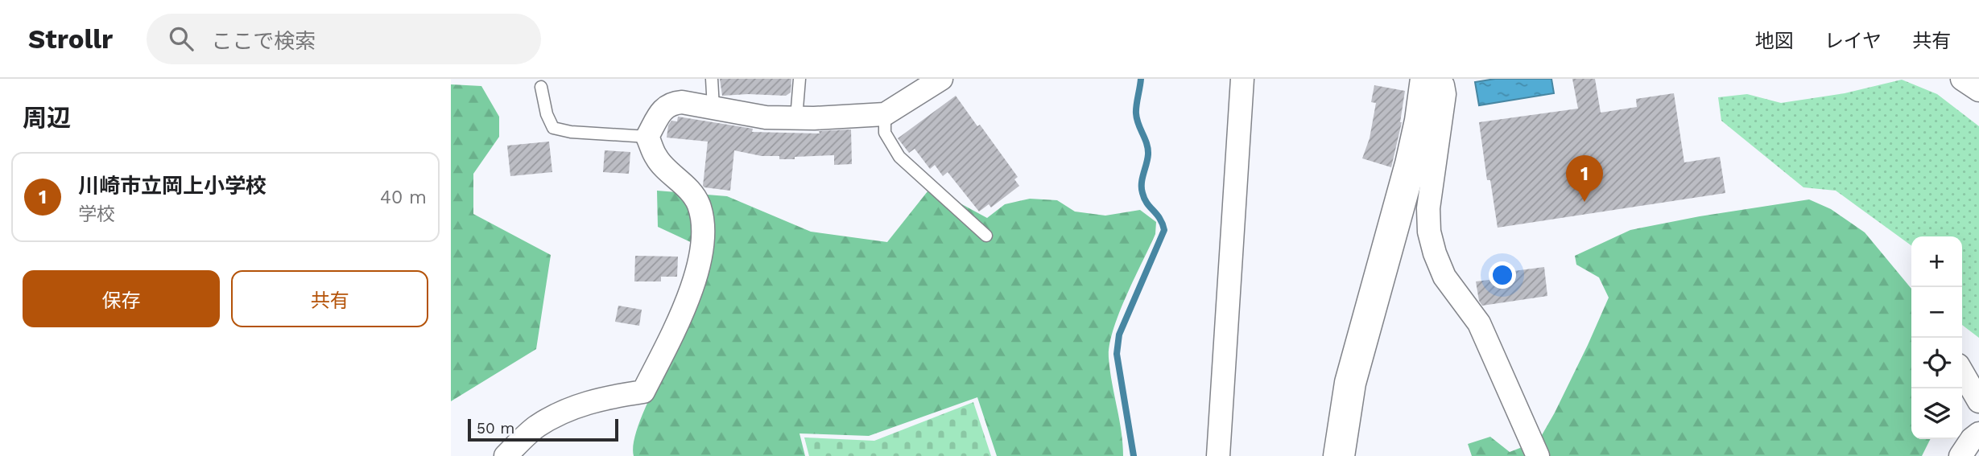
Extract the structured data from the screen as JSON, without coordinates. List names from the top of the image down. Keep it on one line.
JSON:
{"scale_bar":"50 m","page":{"header":"Strollr","search":"ここで検索","nav":["地図","レイヤ","共有"],"heading":"周辺","list":[{"mark":"1","name":"川崎市立岡上小学校","note":"学校","value":"40 m"}],"pins":"1","map_buttons":["+","−"],"buttons":["保存","共有"],"scale":"50 m"}}
